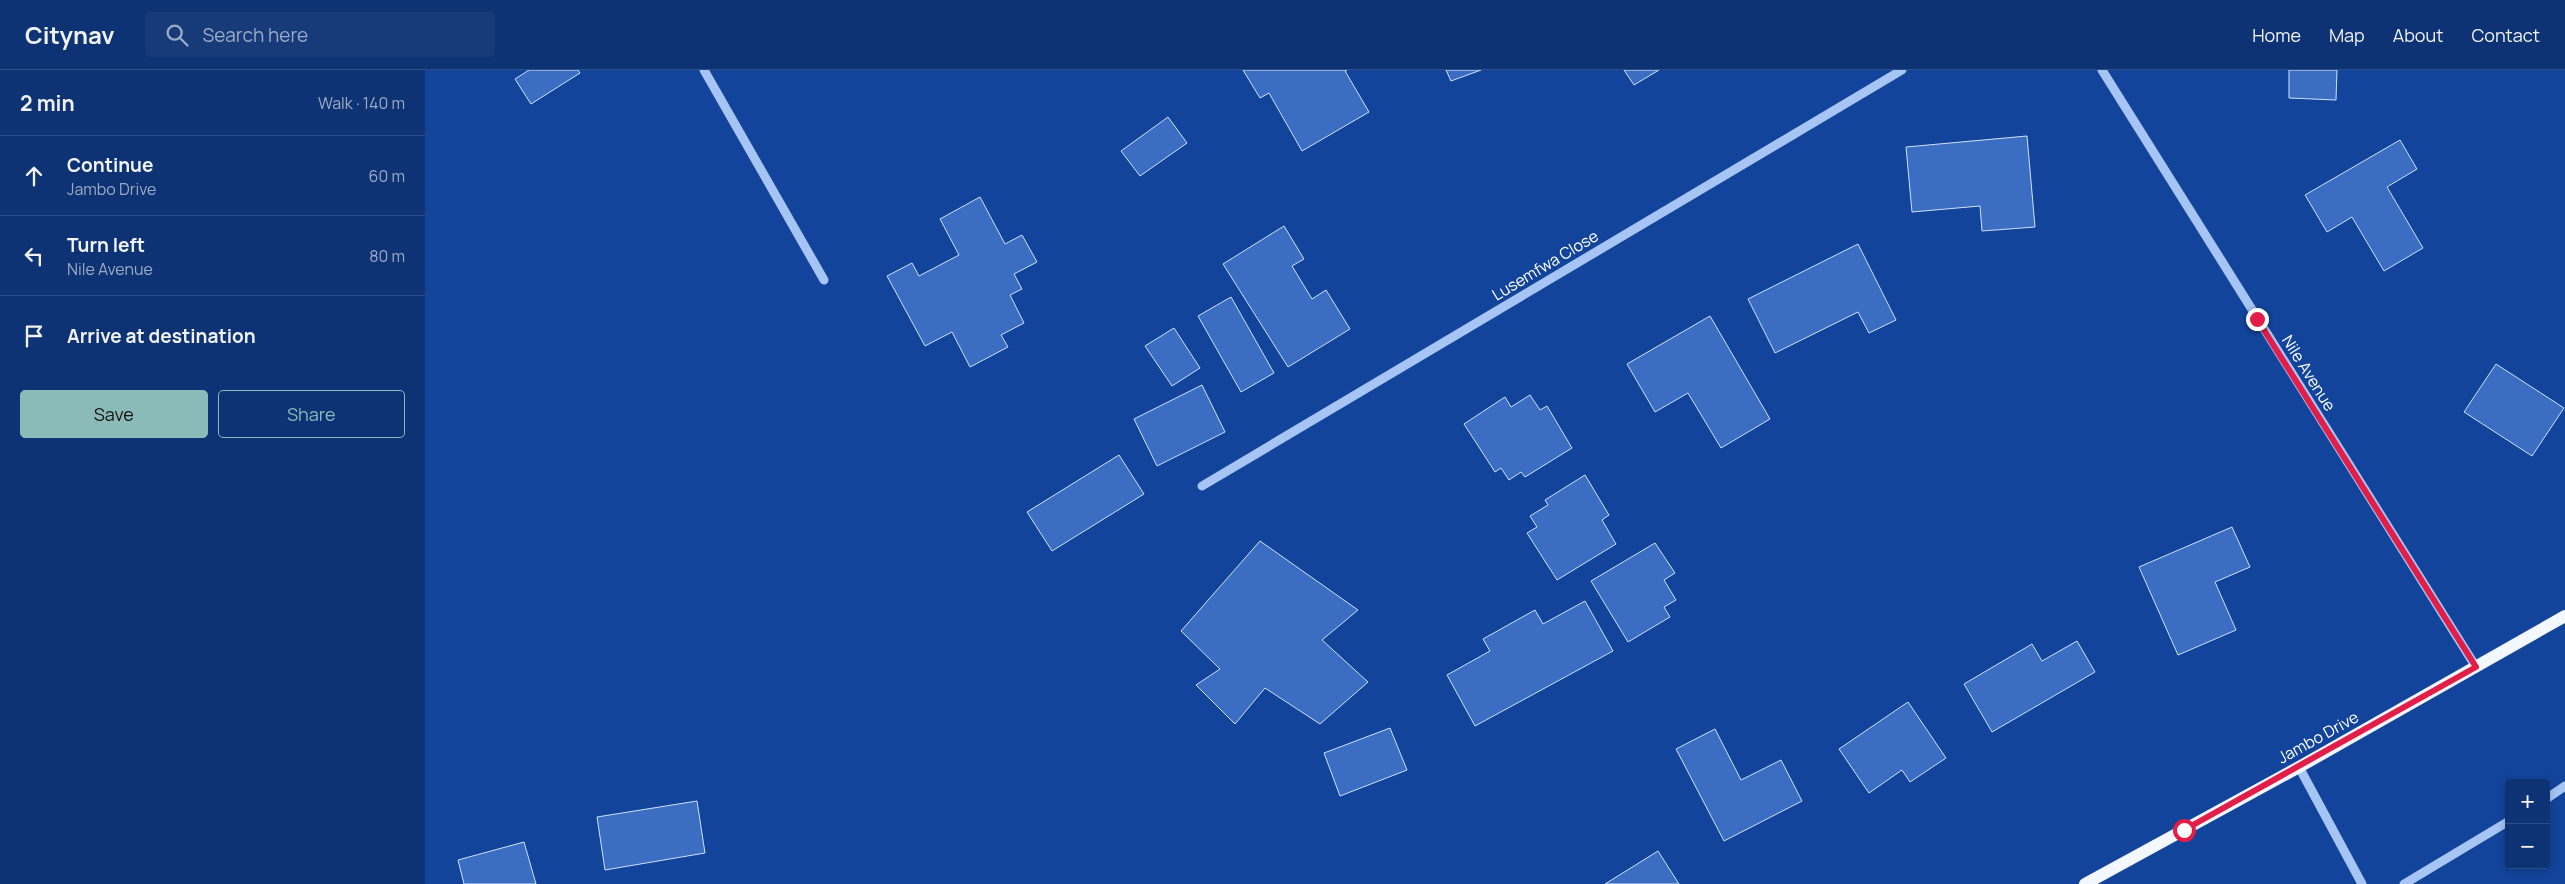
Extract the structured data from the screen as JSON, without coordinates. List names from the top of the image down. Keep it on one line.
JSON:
{"streets":{"main road":["Jambo Drive"],"street":["Lusemfwa Close","Nile Avenue"]},"crossings":[["Nile Avenue","Jambo Drive"]],"page":{"header":"Citynav","search":"Search here","nav":["Home","Map","About","Contact"],"heading":["2 min","Walk · 140 m"],"list":[["Continue","Jambo Drive","60 m"],["Turn left","Nile Avenue","80 m"],"Arrive at destination"],"buttons":["Save","Share"],"map_buttons":["+","−"]}}
